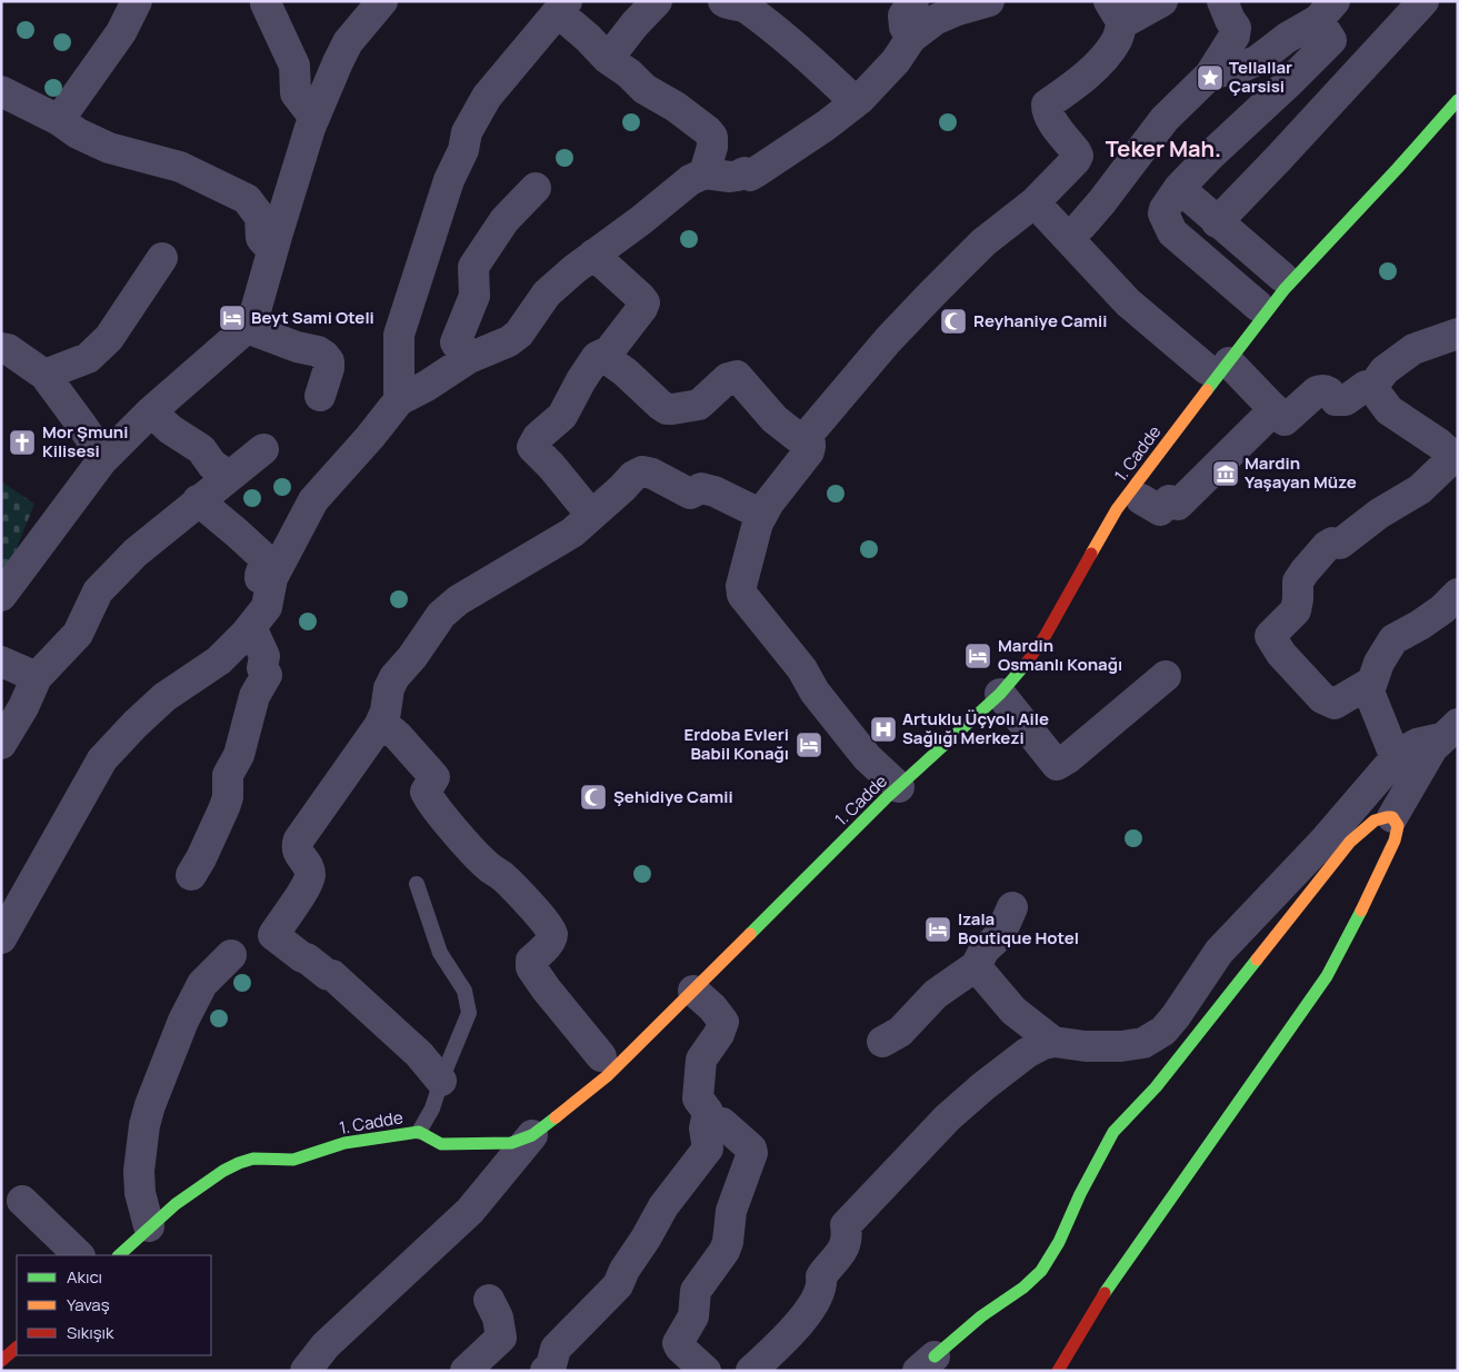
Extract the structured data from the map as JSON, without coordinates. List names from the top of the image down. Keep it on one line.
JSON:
{"streets":{"main road":["1. Cadde"]},"districts":["Teker Mah."],"places":{"place":["Tellallar Çarsisi"],"hotel":["Beyt Sami Oteli","Mardin Osmanlı Konağı","Erdoba Evleri Babil Konağı","Izala Boutique Hotel"],"mosque":["Reyhaniye Camii","Şehidiye Camii"],"church":["Mor Şmuni Kilisesi"],"museum":["Mardin Yaşayan Müze"],"hospital":["Artuklu Üçyolı Aile Sağlığı Merkezi"]},"legend":["Akıcı","Yavaş","Sıkışık"]}
